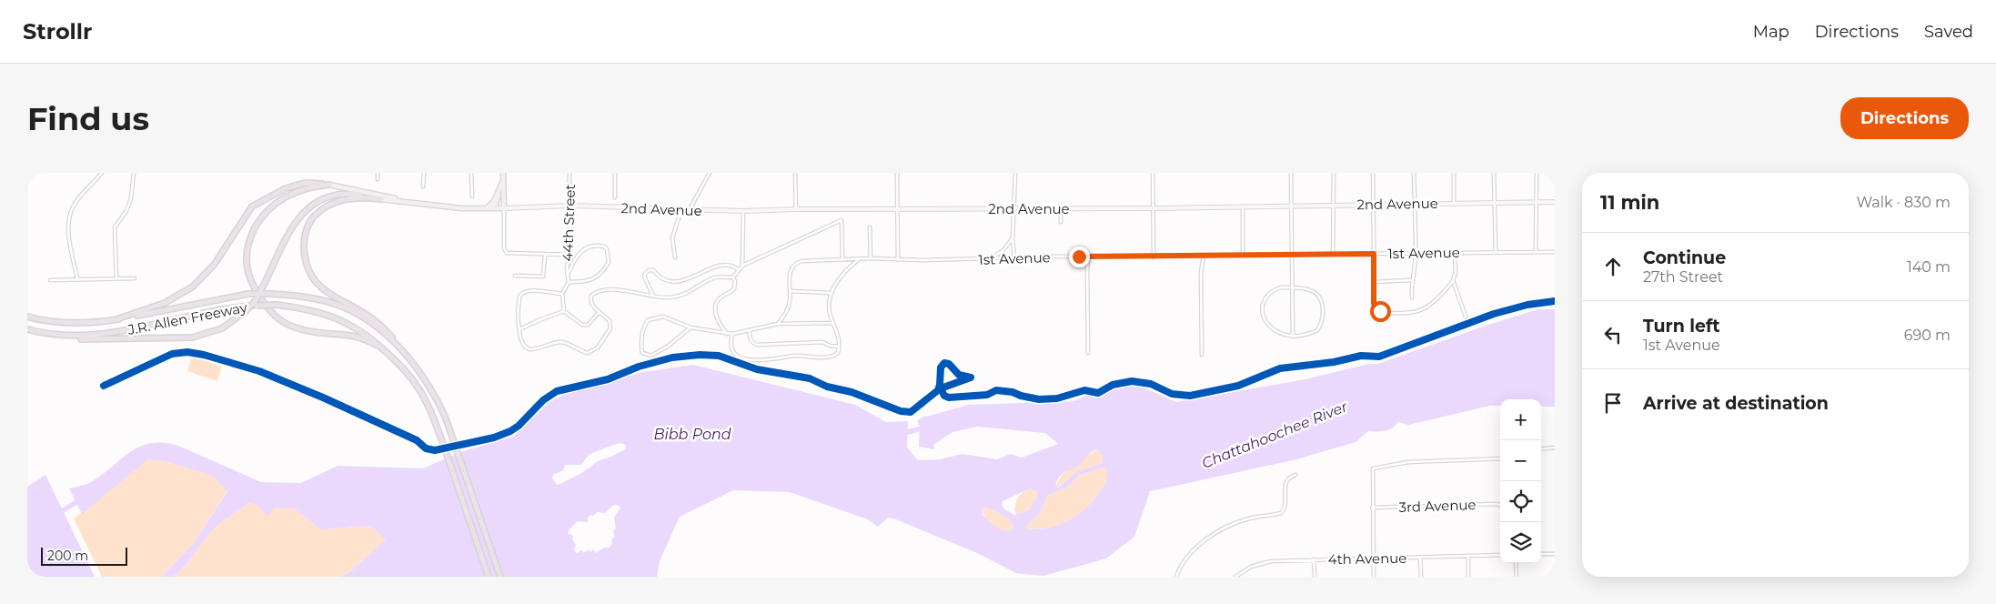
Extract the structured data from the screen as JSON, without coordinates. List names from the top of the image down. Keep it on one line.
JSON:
{"streets":{"highway":["J.R. Allen Freeway"],"main road":["2nd Avenue"],"street":["44th Street","1st Avenue","3rd Avenue","4th Avenue"]},"crossings":[["2nd Avenue","44th Street"]],"water":["Bibb Pond","Chattahoochee River"],"scale_bar":"200 m","page":{"header":"Strollr","nav":["Map","Directions","Saved"],"buttons":"Directions","title":"Find us","heading":["11 min","Walk · 830 m"],"list":[["Continue","27th Street","140 m"],["Turn left","1st Avenue","690 m"],"Arrive at destination"],"map_buttons":["+","−"],"scale":"200 m"}}
